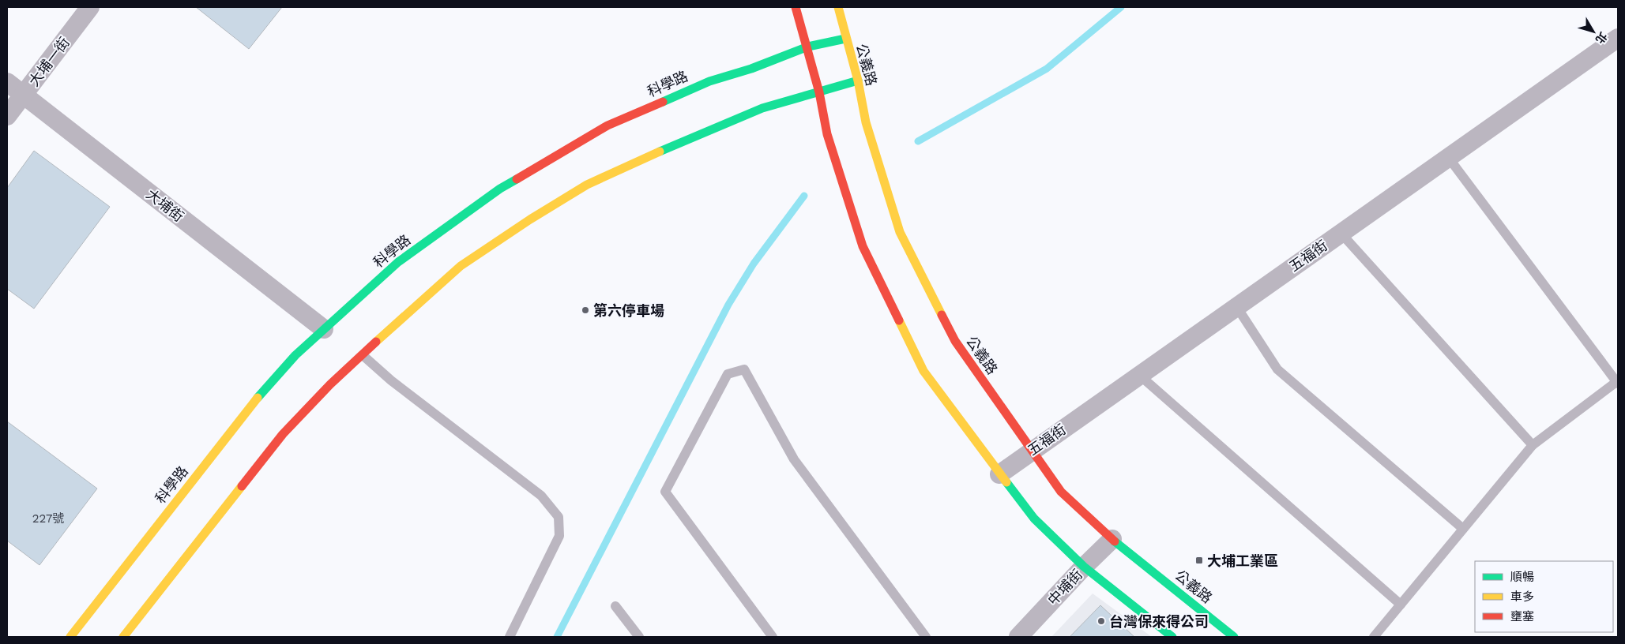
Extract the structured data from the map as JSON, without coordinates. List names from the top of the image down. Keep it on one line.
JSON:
{"streets":{"street":["大埔一街","公義路","科學路","大埔街","五福街","中埔街"]},"crossings":[["大埔一街","大埔街"],["公義路","科學路"],["公義路","五福街"],["公義路","中埔街"],["科學路","大埔街"]],"places":{"other":["第六停車場","台灣保來得公司"],"transit":["大埔工業區"]},"house_numbers":["227號"],"legend":["順暢","車多","壅塞"],"north":"bottom right"}
